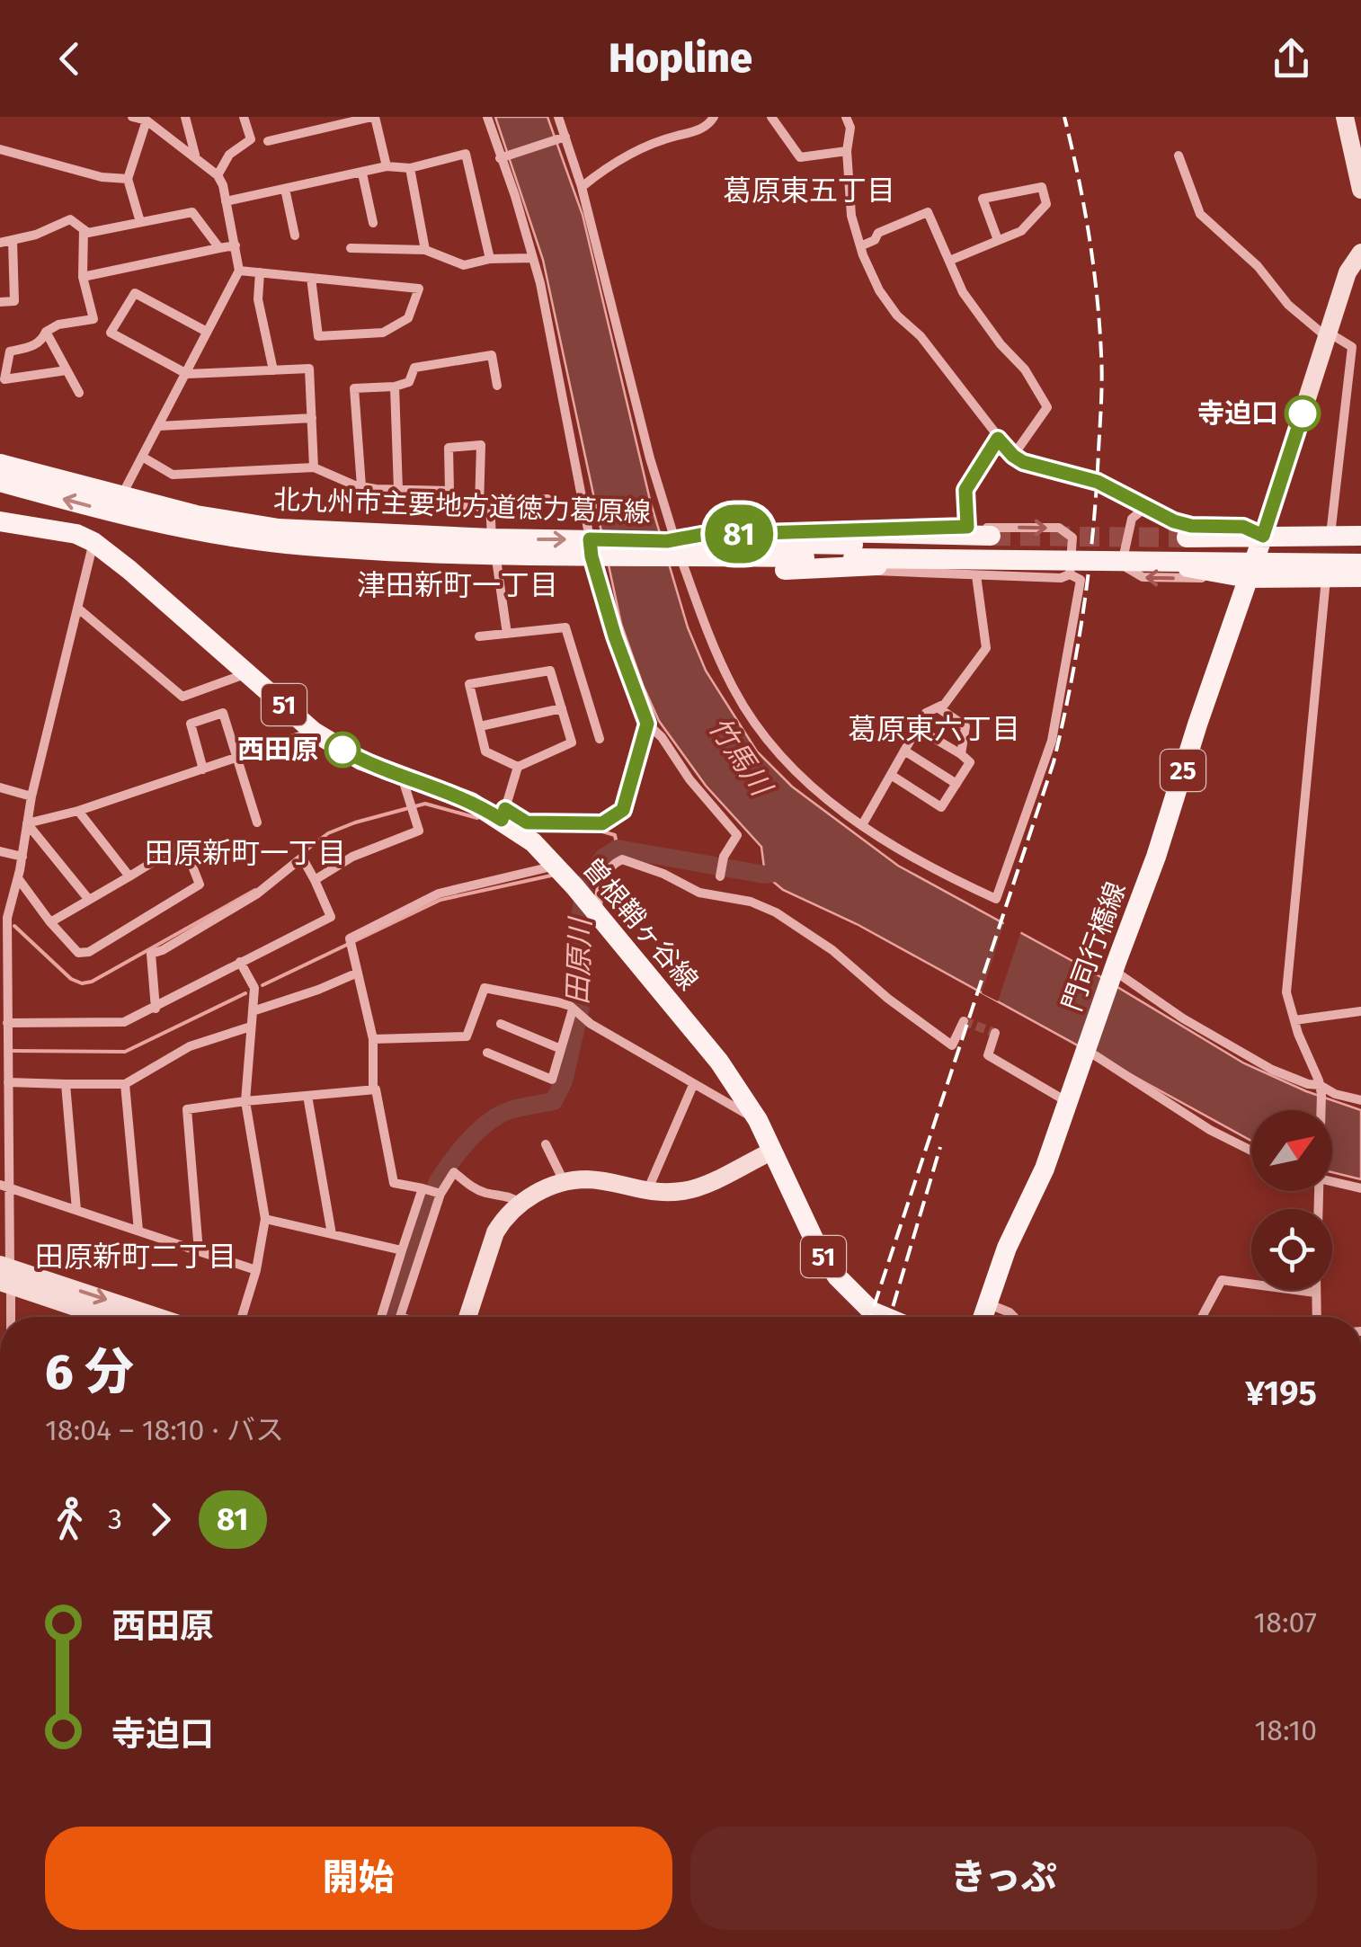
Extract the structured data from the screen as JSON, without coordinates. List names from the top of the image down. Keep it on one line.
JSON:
{"streets":{"main road":["北九州市主要地方道徳力葛原線","51","25","曽根鞘ヶ谷線","門司行橋線"]},"districts":["葛原東五丁目","津田新町一丁目","葛原東六丁目","田原新町一丁目","田原新町二丁目"],"water":["竹馬川","田原川"],"places":["寺迫口","西田原"],"lines":["bus line 81"],"north":"top right","page":{"header":"Hopline","on_map":"81","heading":["6 分","18:04 – 18:10 · バス","¥195"],"legs":["3","81"],"list":[{"name":"西田原","value":"18:07"},{"name":"寺迫口","value":"18:10"}],"buttons":["開始","きっぷ"]}}
